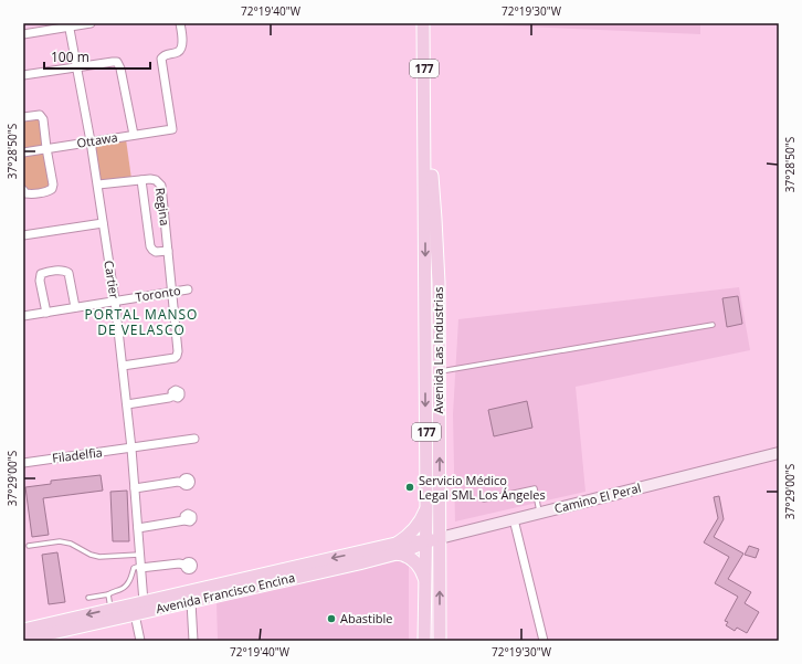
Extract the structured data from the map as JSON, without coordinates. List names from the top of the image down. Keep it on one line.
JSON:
{"streets":{"main road":["177","Avenida Las Industrias","Avenida Francisco Encina"],"street":["Ottawa","Regina","Cartier","Toronto","Filadelfia","Camino El Peral"]},"crossings":[["Ottawa","Cartier"],["Regina","Cartier"],["Regina","Toronto"],["Cartier","Toronto"],["Cartier","Filadelfia"],["Cartier","Avenida Francisco Encina"],["Avenida Las Industrias","Camino El Peral"],["Avenida Las Industrias","Avenida Francisco Encina"],["Camino El Peral","Avenida Francisco Encina"]],"districts":["PORTAL MANSO DE VELASCO"],"places":["Servicio Médico Legal SML Los Ángeles","Abastible"],"scale_bar":"100 m","coordinates":["72°19'40\"W","72°19'30\"W","37°28'50\"S","37°29'00\"S"]}
